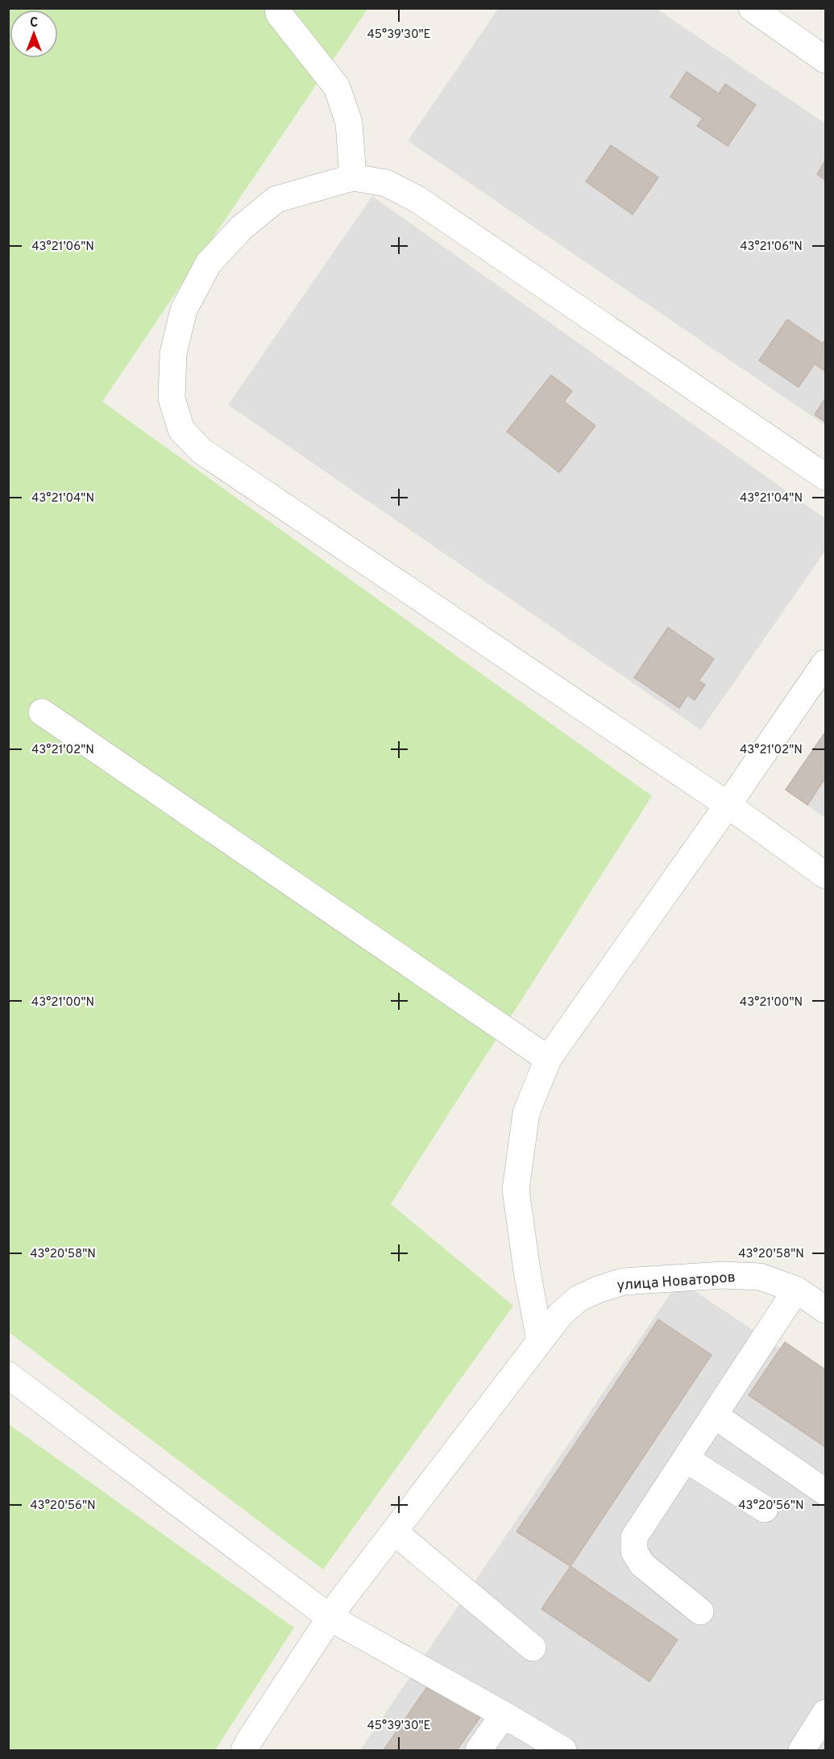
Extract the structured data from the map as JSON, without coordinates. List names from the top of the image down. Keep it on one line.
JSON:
{"streets":{"street":["улица Новаторов"]},"north":"top","coordinates":["45°39'30\"E","43°21'06\"N","43°21'04\"N","43°21'02\"N","43°21'00\"N","43°20'58\"N","43°20'56\"N"]}
